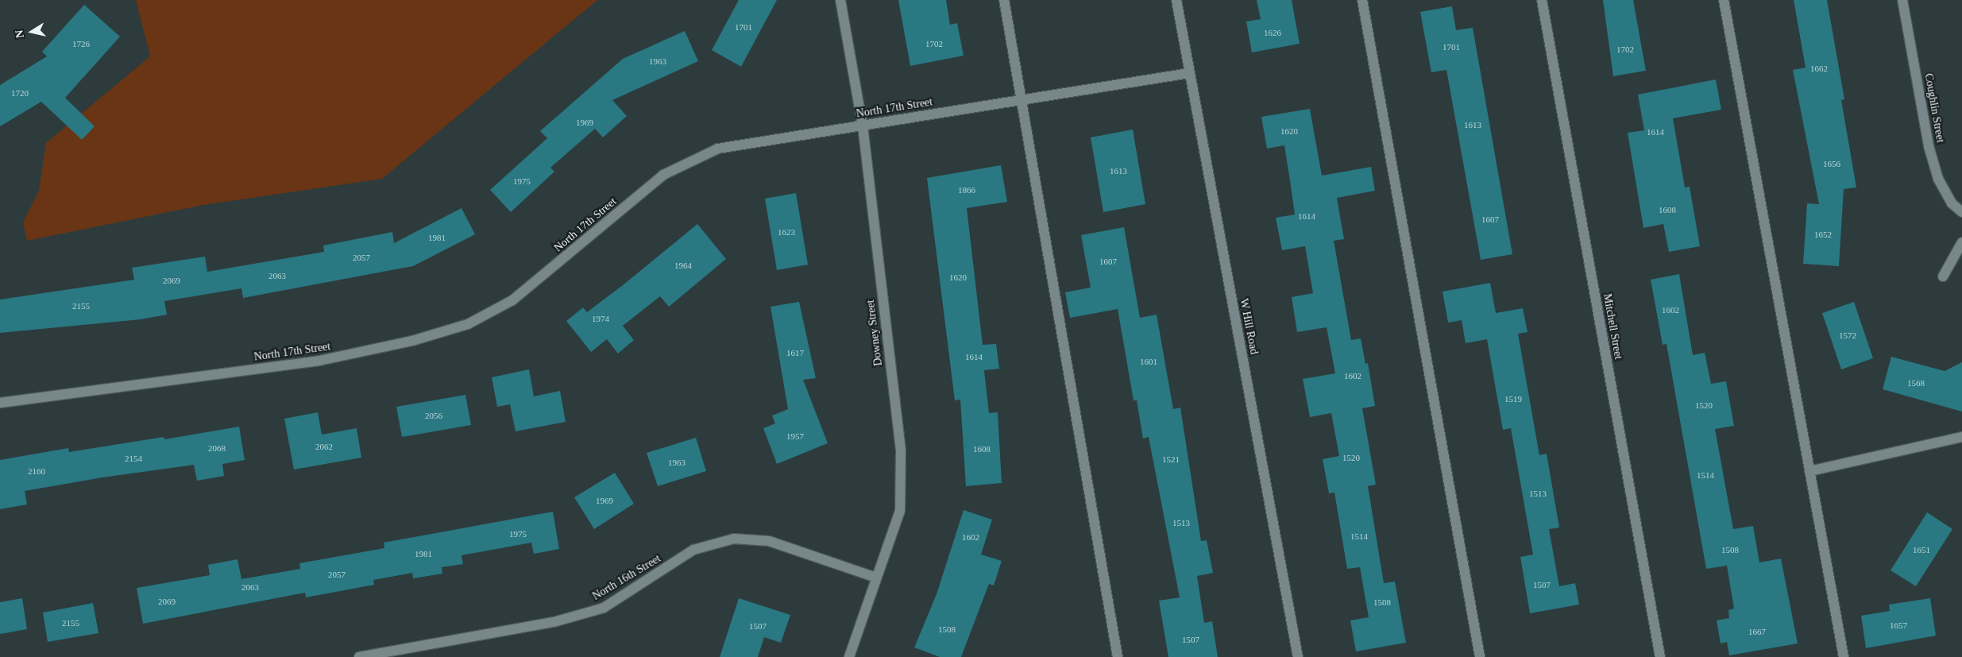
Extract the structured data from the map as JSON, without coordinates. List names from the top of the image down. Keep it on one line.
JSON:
{"streets":{"street":["North 17th Street","Coughlin Street","W Hill Road","Mitchell Street","Downey Street","North 16th Street"]},"crossings":[["North 17th Street","W Hill Road"],["North 17th Street","Downey Street"],["Downey Street","North 16th Street"]],"house_numbers":["1701","1626","1726","1702","1701","1702","1963","1662","1720","1969","1613","1620","1614","1656","1613","1975","1866","1608","1614","1607","1623","1652","1981","2057","1607","1964","2063","1620","2069","2155","1602","1974","1572","1617","1614","1601","1602","1568","1519","1520","2056","1957","2062","2068","1608","1520","2154","1521","1963","2160","1514","1513","1969","1513","1975","1514","1602","1508","1651","1981","2057","1507","2063","2069","1508","2155","1657","1507","1508","1667","1507"],"north":"left"}
